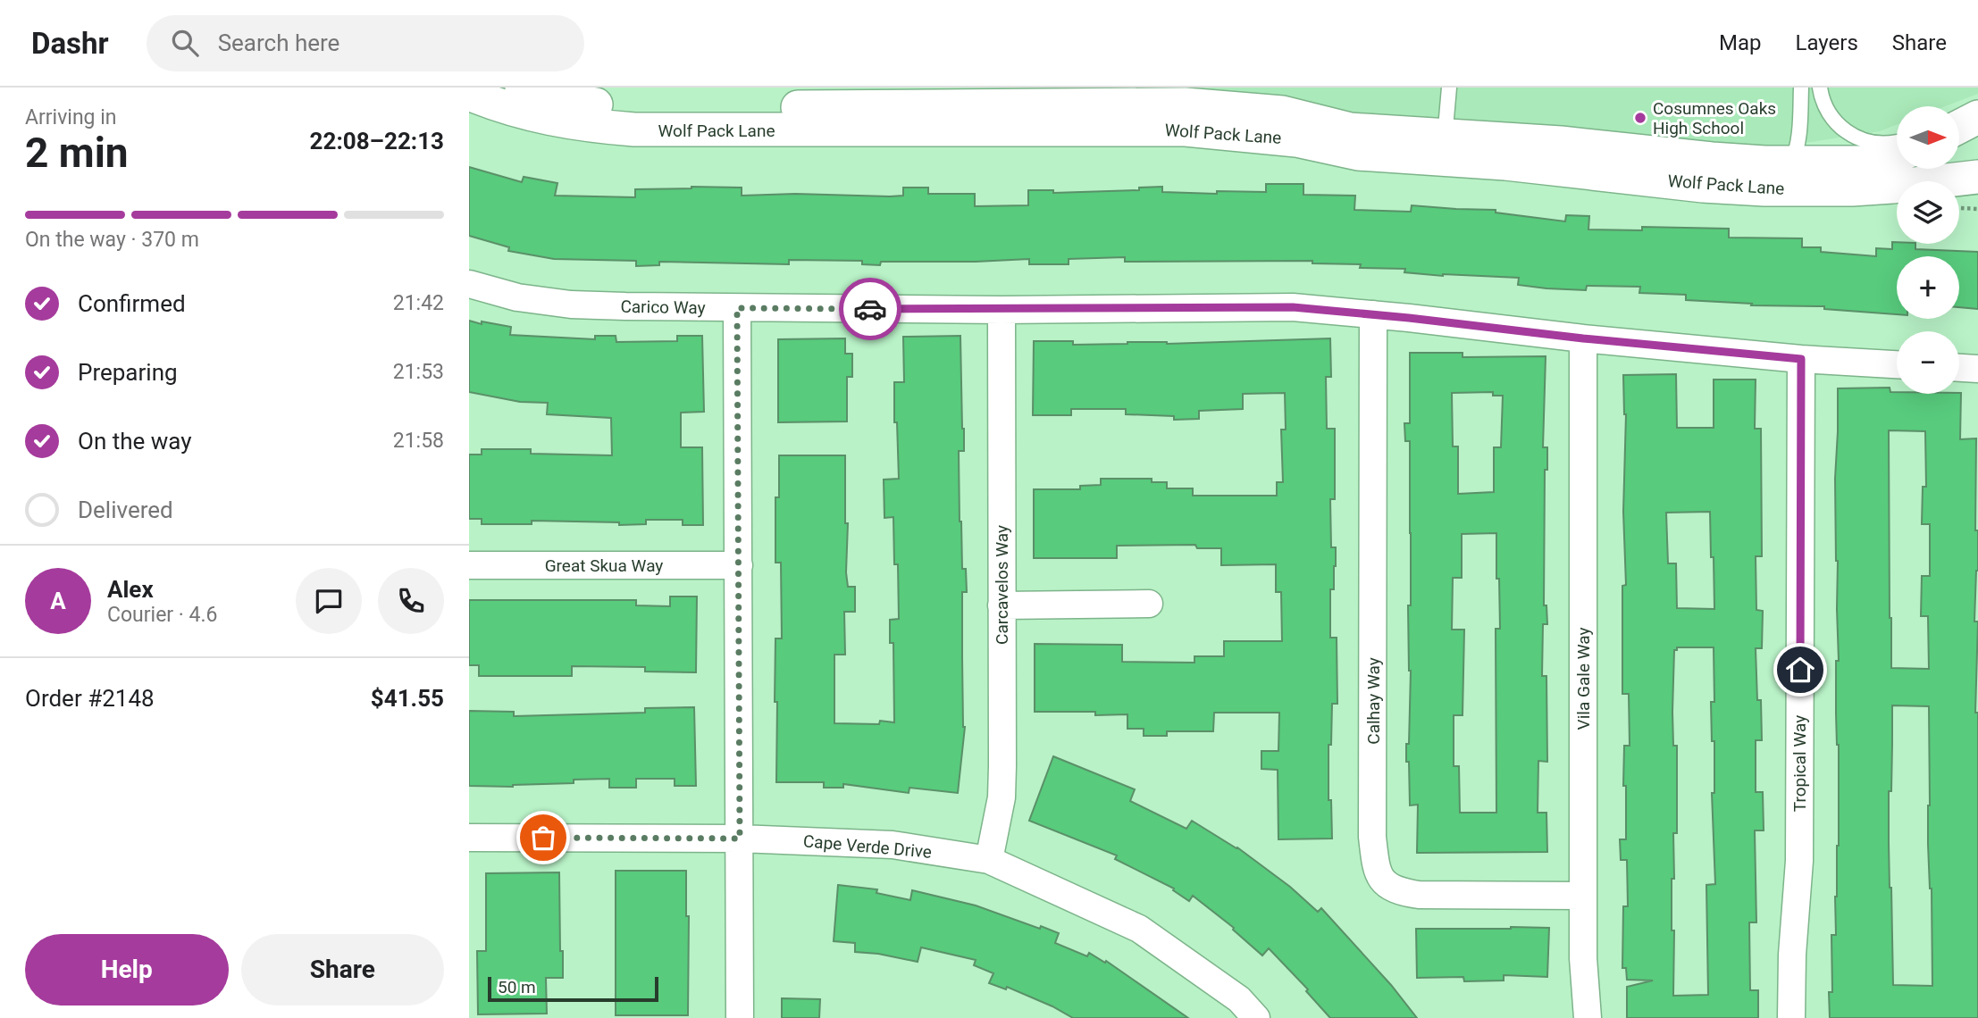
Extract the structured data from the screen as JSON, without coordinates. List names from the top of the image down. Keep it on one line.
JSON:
{"streets":{"street":["Wolf Pack Lane","Carico Way","Great Skua Way","Carcavelos Way","Vila Gale Way","Calhay Way","Tropical Way","Cape Verde Drive"]},"crossings":[["Carico Way","Carcavelos Way"],["Carico Way","Vila Gale Way"],["Carico Way","Calhay Way"],["Carico Way","Tropical Way"],["Carcavelos Way","Cape Verde Drive"],["Vila Gale Way","Calhay Way"]],"places":["Cosumnes Oaks High School"],"scale_bar":"50 m","north":"right","page":{"header":"Dashr","search":"Search here","nav":["Map","Layers","Share"],"heading":["2 min","Arriving in","22:08–22:13"],"panel":["Alex","Courier · 4.6","Order #2148","$41.55"],"map_buttons":["+","−"],"bar":"On the way · 370 m","list":[["Confirmed","21:42"],["Preparing","21:53"],["On the way","21:58"],"Delivered"],"round":"A","buttons":["Help","Share"],"scale":"50 m"}}
